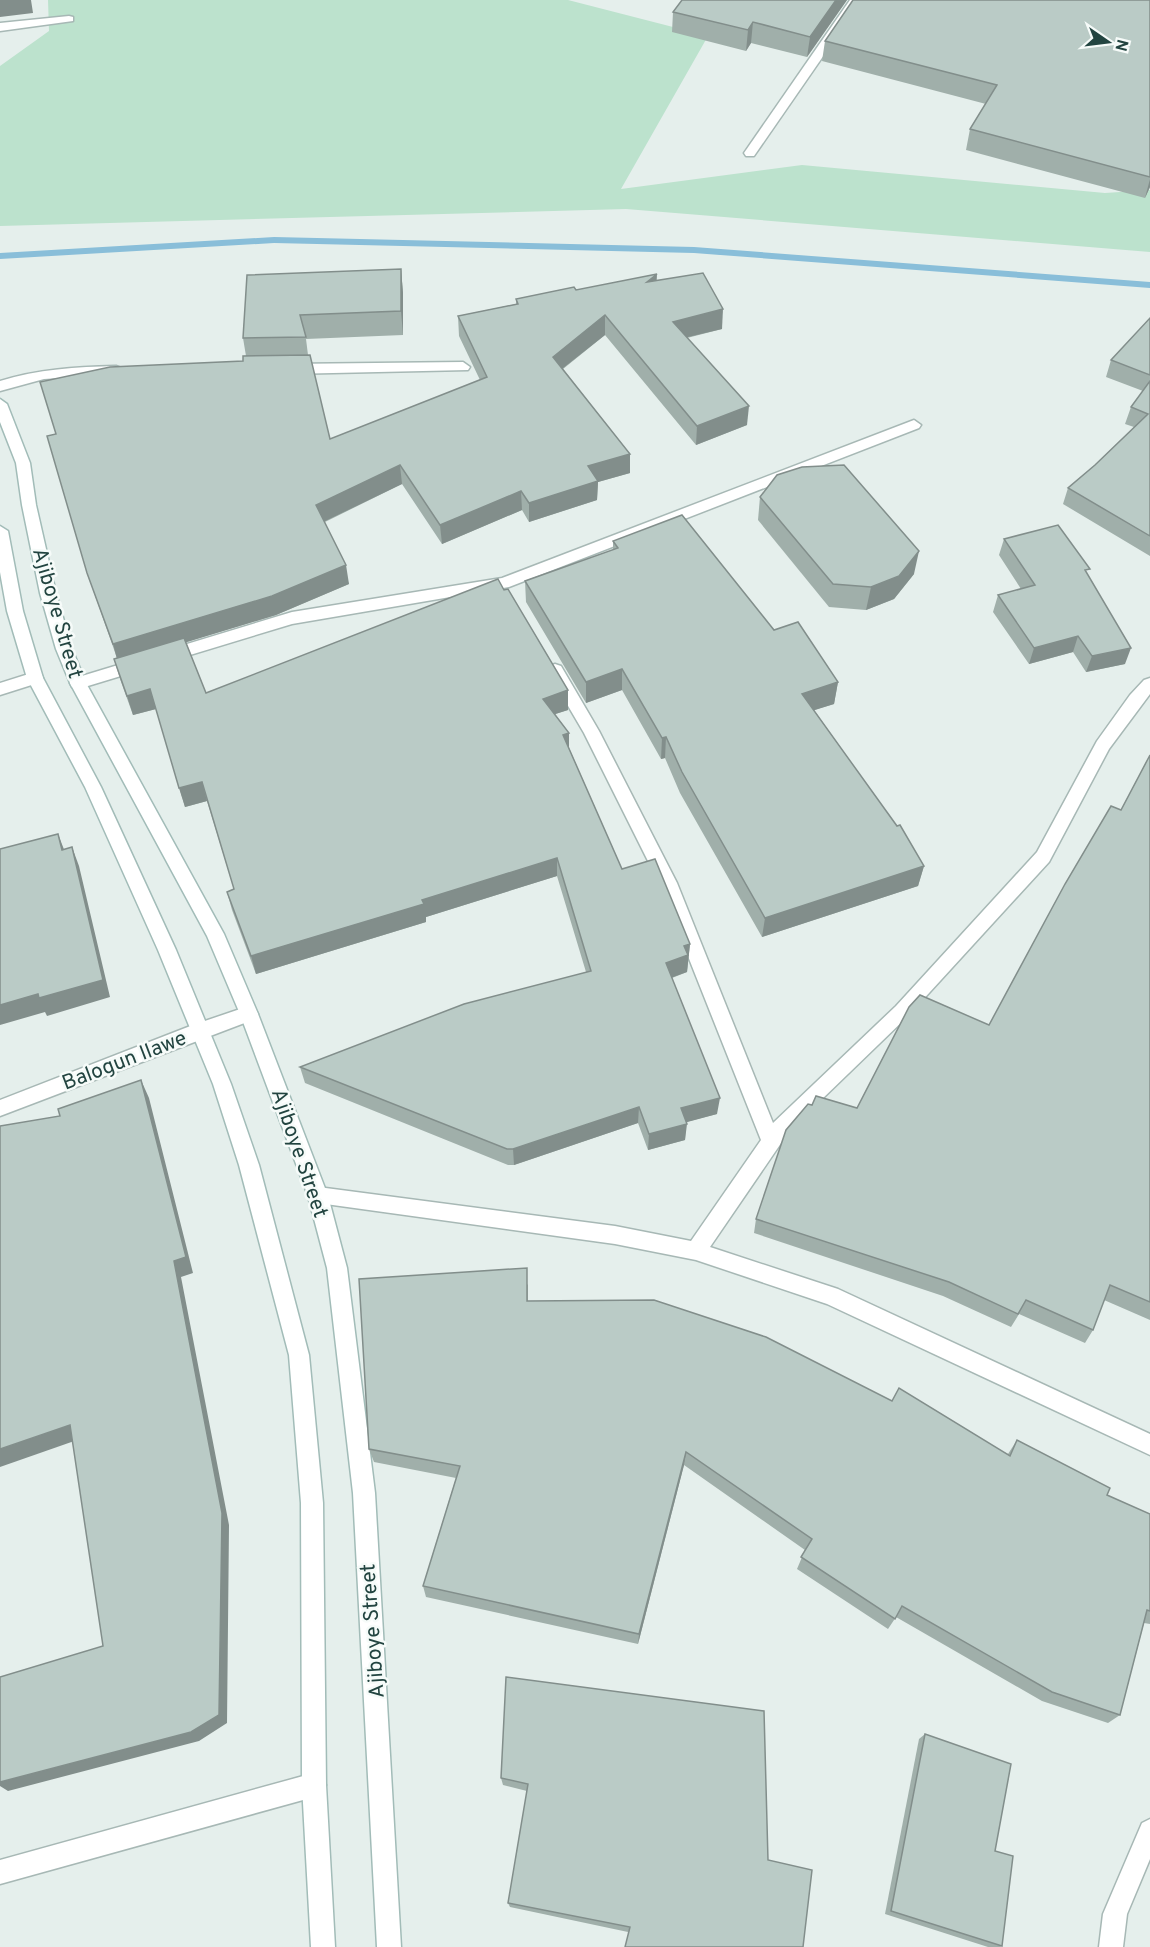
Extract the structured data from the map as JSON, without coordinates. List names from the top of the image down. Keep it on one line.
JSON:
{"streets":{"street":["Ajiboye Street","Balogun Ilawe"]},"crossings":[["Ajiboye Street","Balogun Ilawe"]],"north":"right"}
